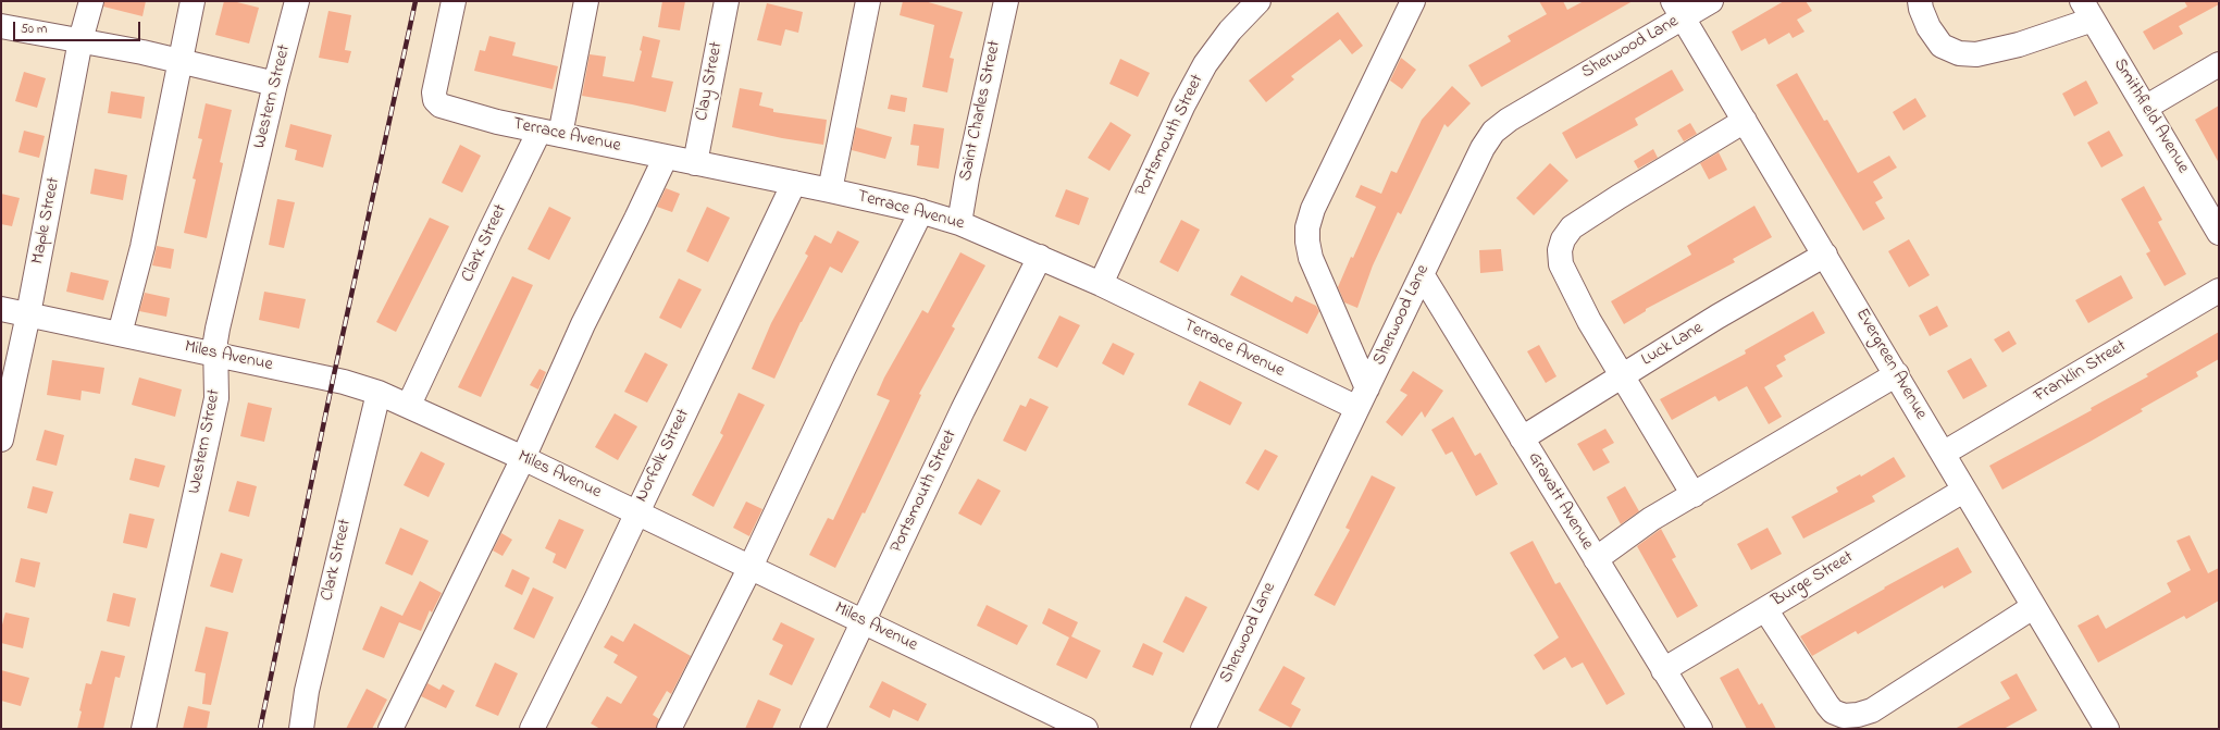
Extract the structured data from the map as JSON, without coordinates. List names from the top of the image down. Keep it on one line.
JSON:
{"streets":{"street":["Sherwood Lane","Clay Street","Western Street","Saint Charles Street","Smithfield Avenue","Terrace Avenue","Portsmouth Street","Maple Street","Clark Street","Luck Lane","Miles Avenue","Evergreen Avenue","Franklin Street","Norfolk Street","Gravatt Avenue","Burge Street"]},"crossings":[["Sherwood Lane","Terrace Avenue"],["Sherwood Lane","Evergreen Avenue"],["Sherwood Lane","Gravatt Avenue"],["Clay Street","Terrace Avenue"],["Western Street","Miles Avenue"],["Saint Charles Street","Terrace Avenue"],["Terrace Avenue","Portsmouth Street"],["Terrace Avenue","Clark Street"],["Terrace Avenue","Norfolk Street"],["Portsmouth Street","Miles Avenue"],["Maple Street","Miles Avenue"],["Clark Street","Miles Avenue"],["Luck Lane","Evergreen Avenue"],["Luck Lane","Gravatt Avenue"],["Miles Avenue","Norfolk Street"],["Evergreen Avenue","Franklin Street"],["Evergreen Avenue","Burge Street"],["Gravatt Avenue","Burge Street"]],"scale_bar":"50 m"}
